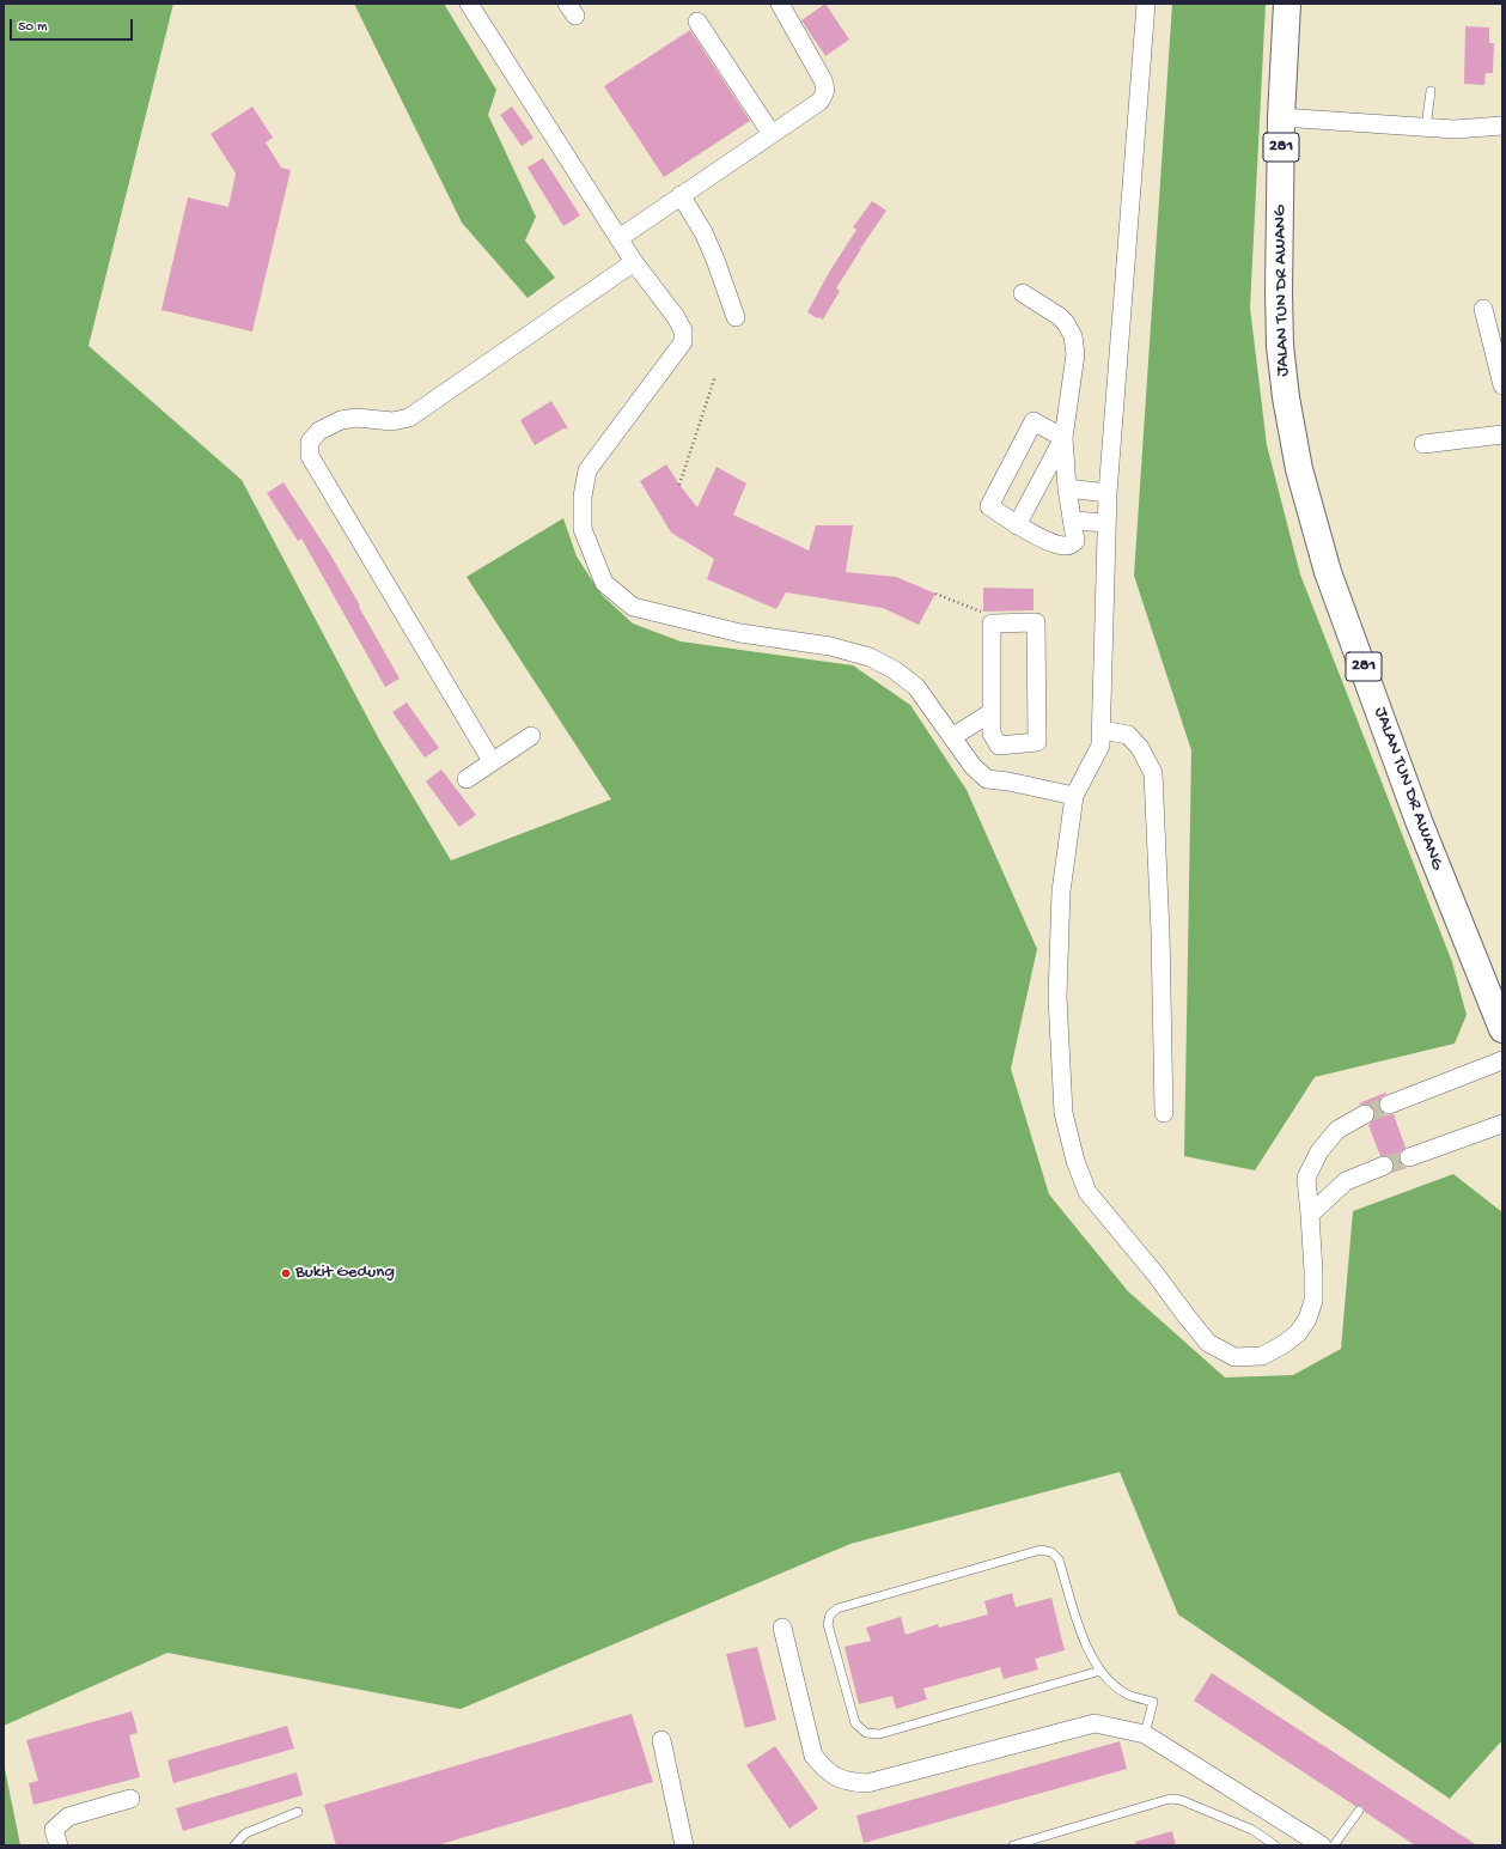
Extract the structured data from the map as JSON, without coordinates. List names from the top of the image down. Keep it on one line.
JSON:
{"streets":{"main road":["281","JALAN TUN DR AWANG"]},"places":["Bukit Gedung"],"scale_bar":"50 m"}
